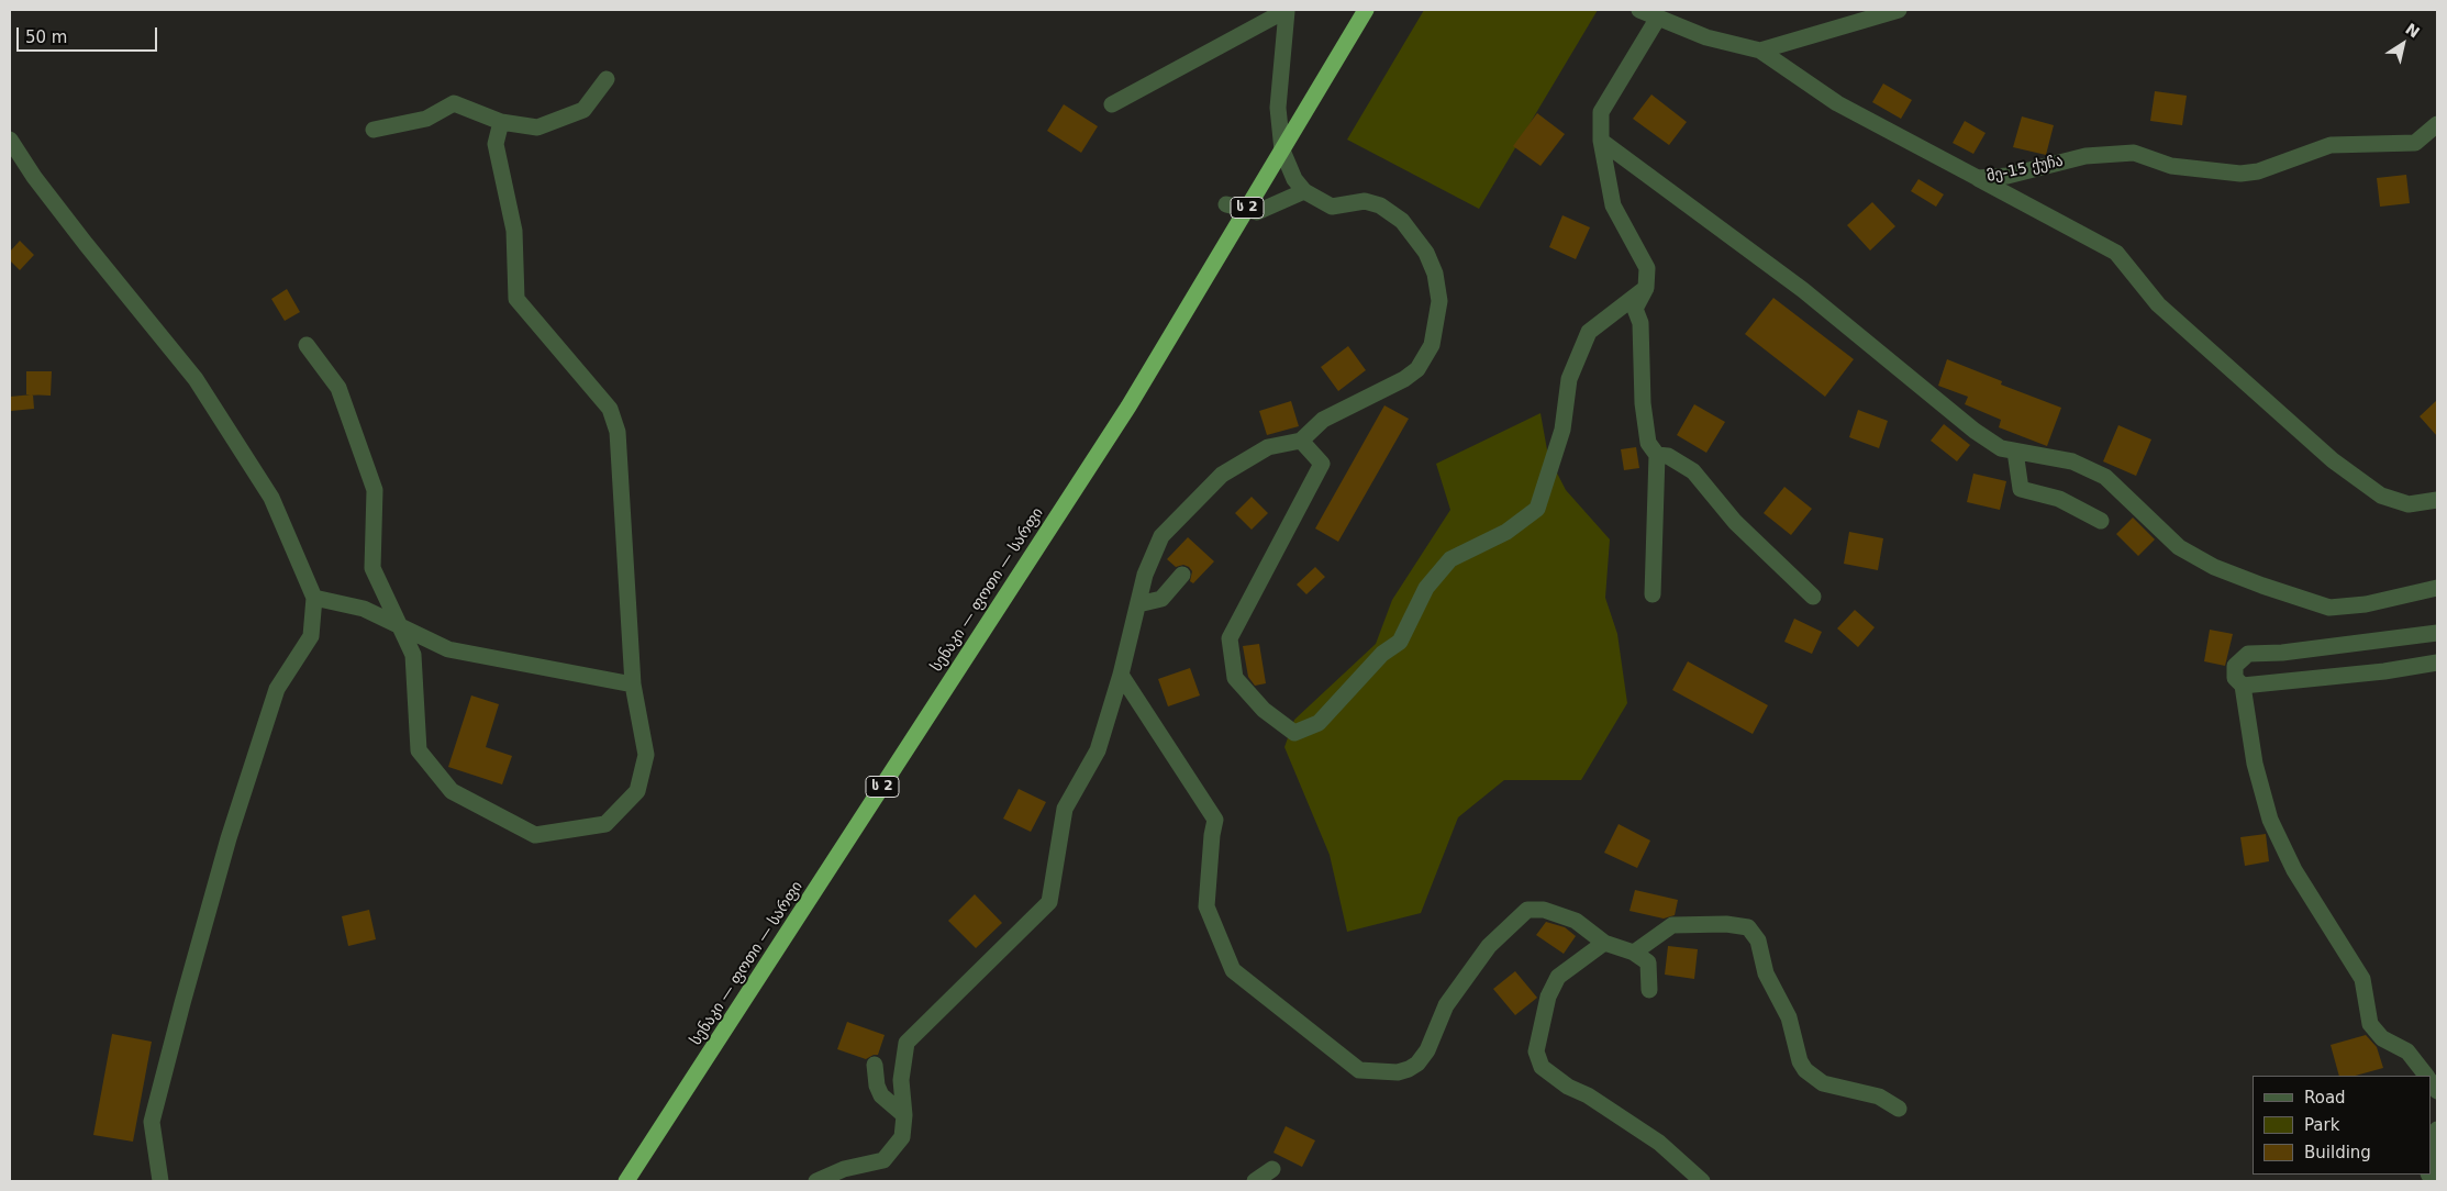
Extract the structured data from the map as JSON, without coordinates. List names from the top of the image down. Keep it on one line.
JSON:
{"streets":{"highway":["ს 2","სენაკი — ფოთი — სარფი"],"street":["მე-15 ქუჩა"]},"legend":["Road","Park","Building"],"scale_bar":"50 m","north":"top right"}
